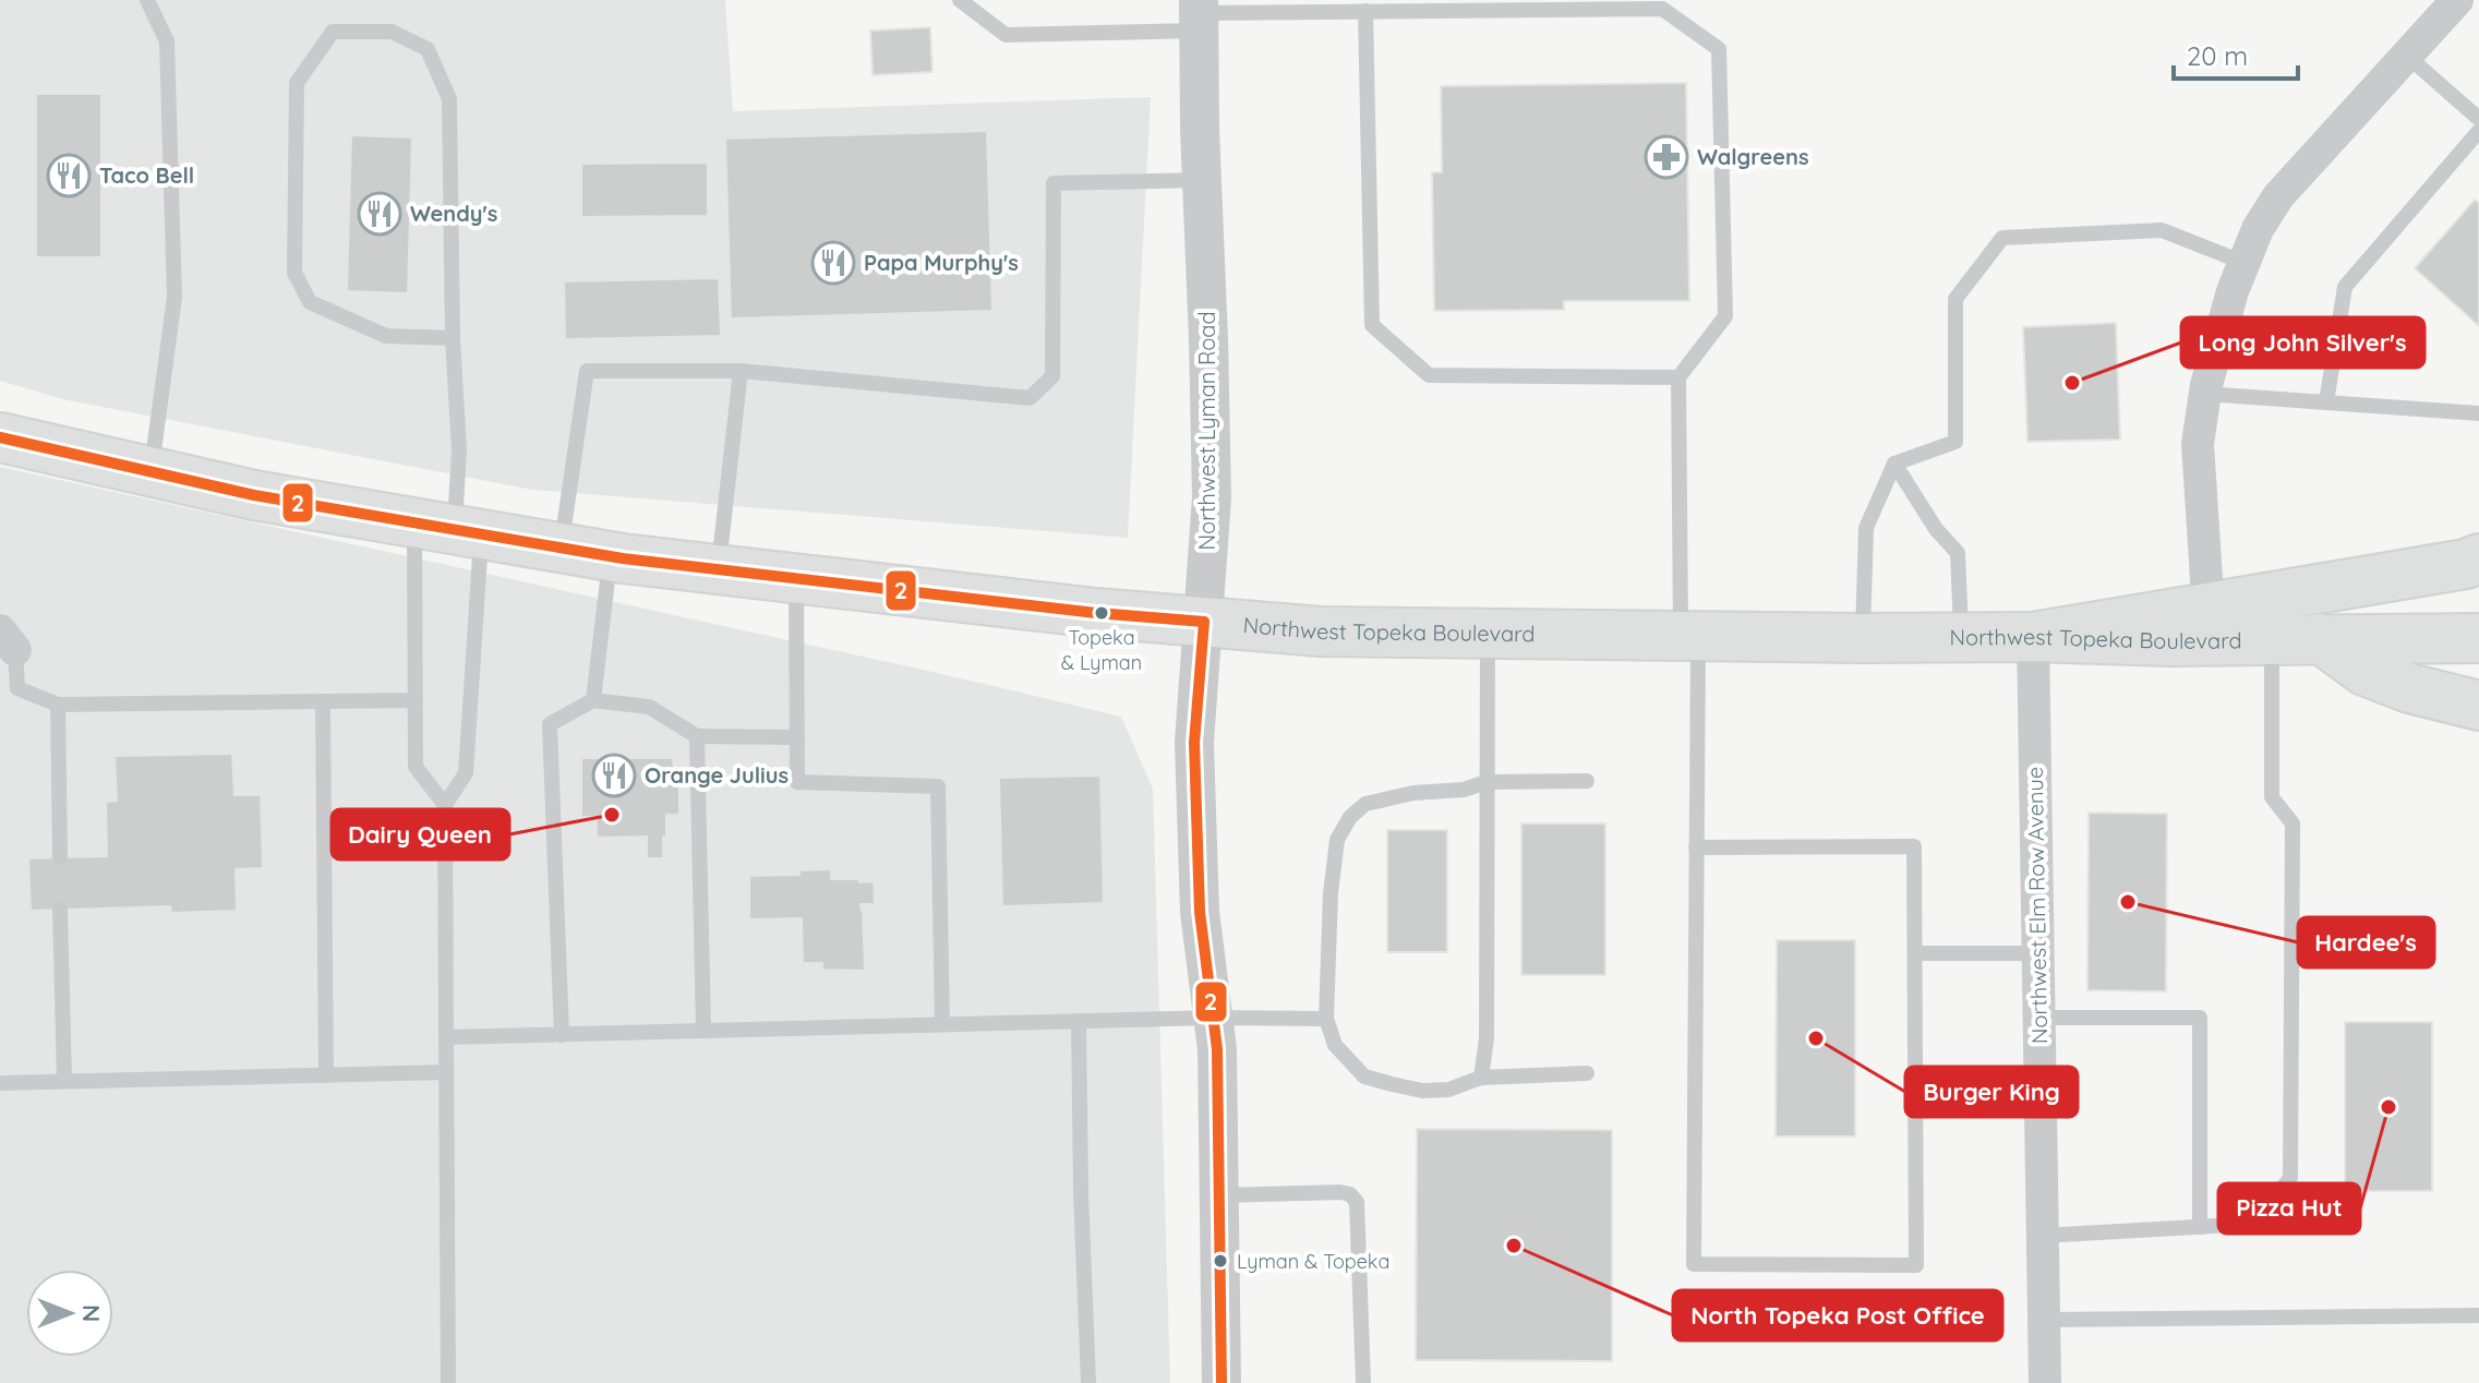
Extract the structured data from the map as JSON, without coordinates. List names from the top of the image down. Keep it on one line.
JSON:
{"streets":{"main road":["Northwest Topeka Boulevard"],"street":["Northwest Lyman Road","Northwest Elm Row Avenue"]},"crossings":[["Northwest Lyman Road","Northwest Topeka Boulevard"],["Northwest Topeka Boulevard","Northwest Elm Row Avenue"]],"places":{"pharmacy":["Walgreens"],"restaurant":["Taco Bell","Wendy's","Papa Murphy's","Orange Julius"],"other":["Long John Silver's","Topeka & Lyman","Dairy Queen","Hardee's","Burger King","Pizza Hut","North Topeka Post Office","Lyman & Topeka"]},"lines":["transit line 2"],"scale_bar":"20 m","north":"right"}
